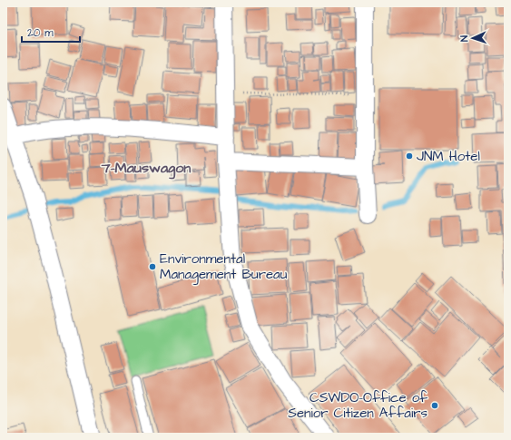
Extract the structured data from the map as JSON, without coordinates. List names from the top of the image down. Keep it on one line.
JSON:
{"districts":["7-Mauswagon"],"places":["JNM Hotel","Environmental Management Bureau","CSWDO-Office of Senior Citizen Affairs"],"scale_bar":"20 m","north":"left"}
